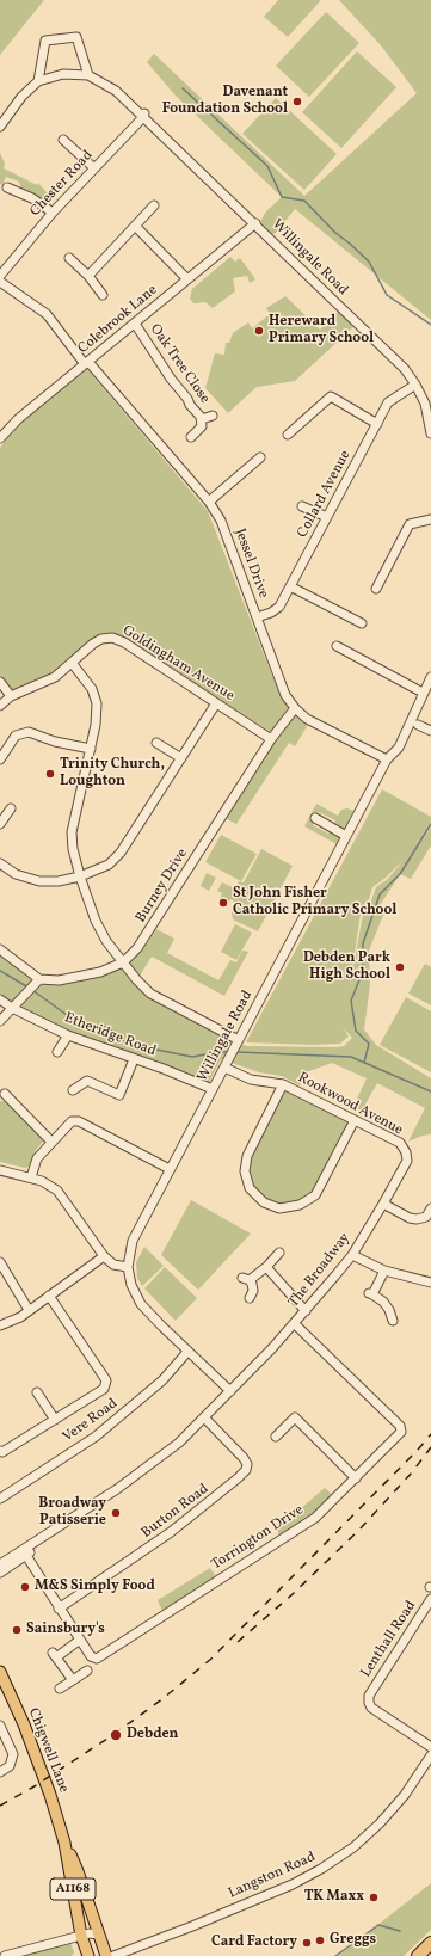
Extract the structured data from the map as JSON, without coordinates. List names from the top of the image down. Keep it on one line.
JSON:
{"streets":{"main road":["Chigwell Lane","A1168"],"street":["Chester Road","Willingale Road","Colebrook Lane","Oak Tree Close","Collard Avenue","Jessel Drive","Goldingham Avenue","Burney Drive","Etheridge Road","Rookwood Avenue","The Broadway","Vere Road","Burton Road","Torrington Drive","Lenthall Road","Langston Road"]},"crossings":[["Chester Road","Willingale Road"],["Willingale Road","Colebrook Lane"],["Willingale Road","Collard Avenue"],["Willingale Road","Jessel Drive"],["Willingale Road","Etheridge Road"],["Willingale Road","Rookwood Avenue"],["Willingale Road","The Broadway"],["Willingale Road","Vere Road"],["Colebrook Lane","Oak Tree Close"],["Colebrook Lane","Jessel Drive"],["Collard Avenue","Jessel Drive"],["Jessel Drive","Burney Drive"],["Goldingham Avenue","Burney Drive"],["Rookwood Avenue","The Broadway"],["The Broadway","Burton Road"],["The Broadway","Torrington Drive"],["Burton Road","Torrington Drive"]],"places":["Davenant Foundation School","Hereward Primary School","Trinity Church, Loughton","St John Fisher Catholic Primary School","Debden Park High School","Broadway Patisserie","M&S Simply Food","Sainsbury's","Debden","TK Maxx","Greggs","Card Factory"]}
